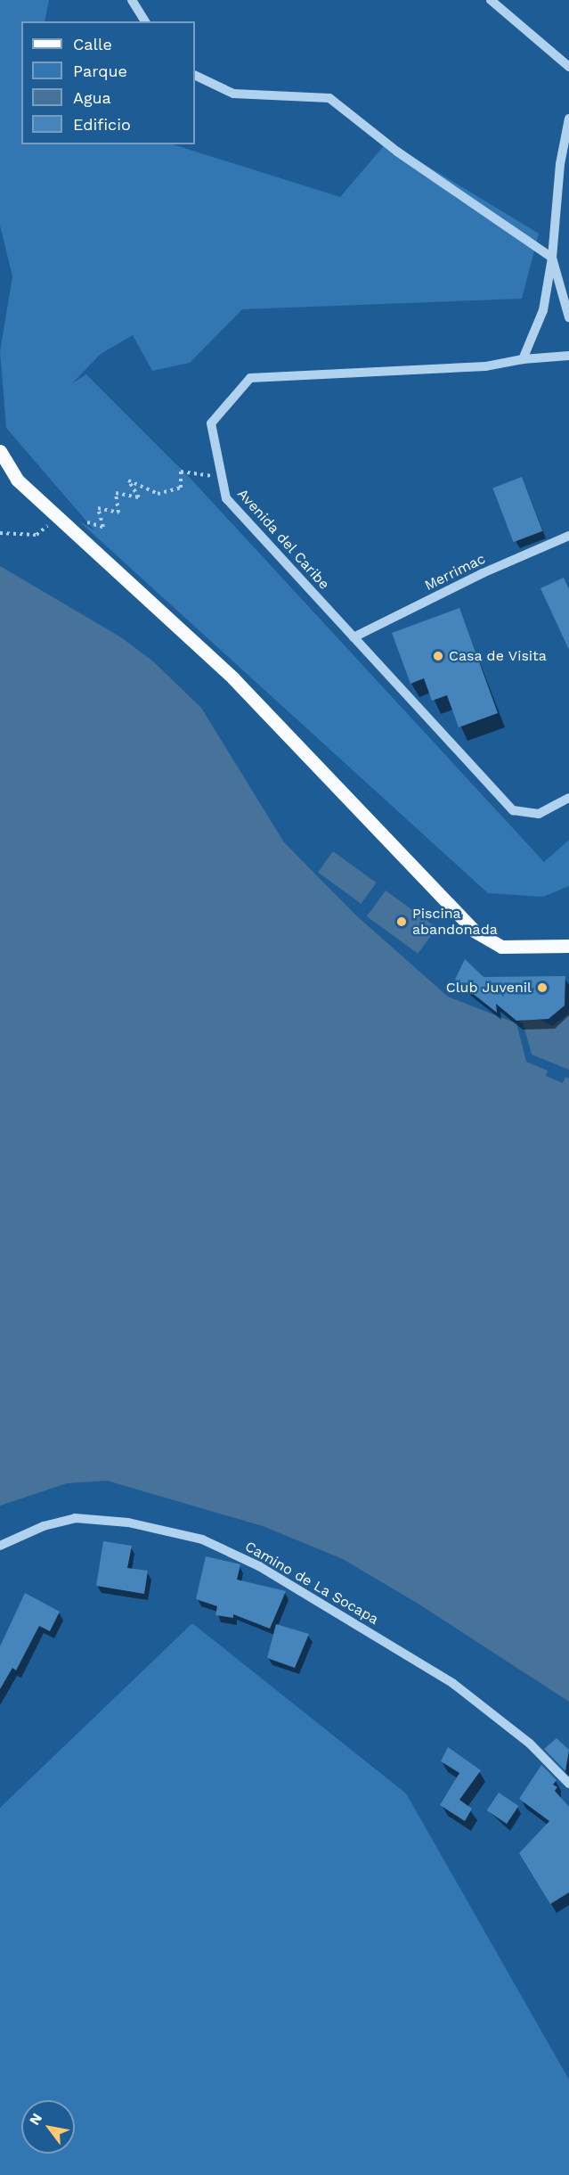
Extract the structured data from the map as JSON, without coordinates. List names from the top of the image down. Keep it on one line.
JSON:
{"streets":{"street":["Avenida del Caribe","Merrimac","Camino de La Socapa"]},"crossings":[["Avenida del Caribe","Merrimac"]],"places":["Casa de Visita","Piscina abandonada","Club Juvenil"],"legend":["Calle","Parque","Agua","Edificio"],"north":"top left"}
